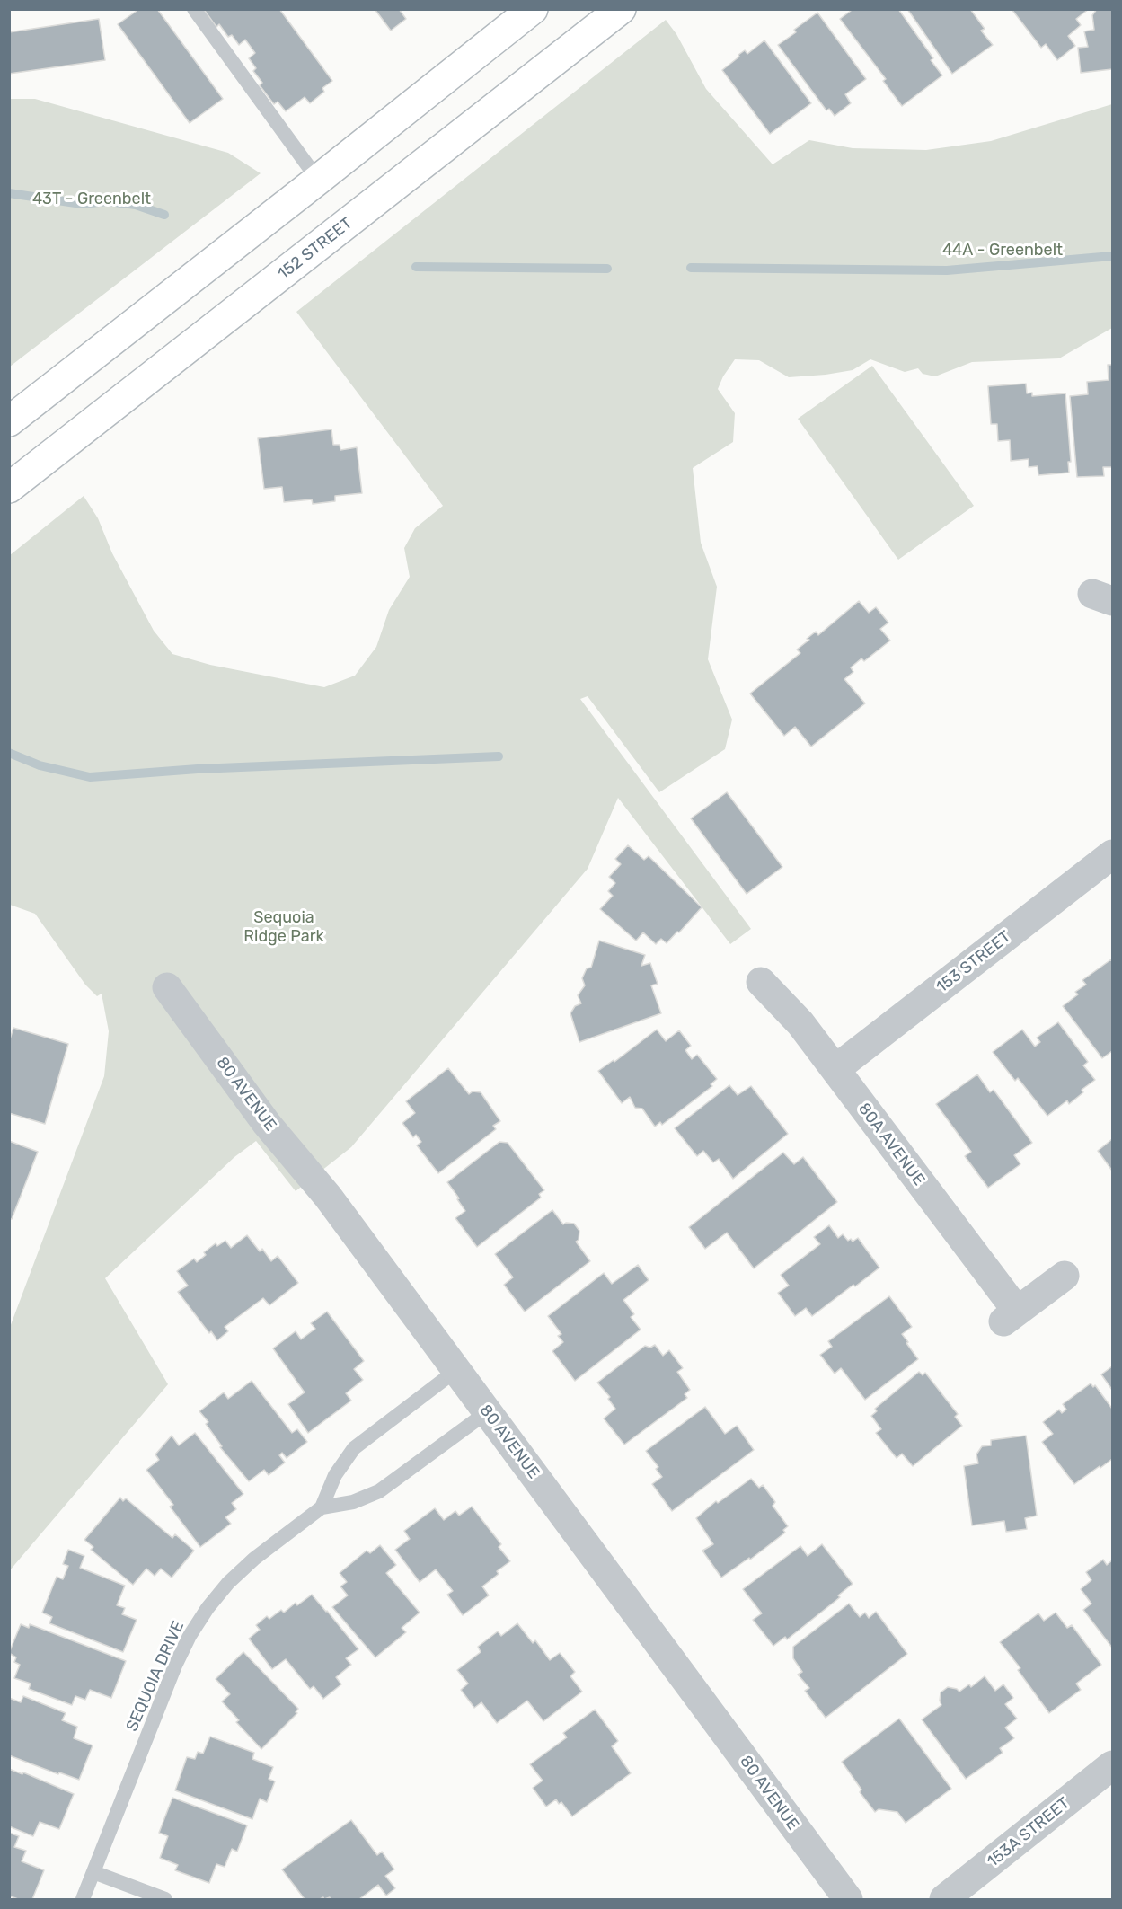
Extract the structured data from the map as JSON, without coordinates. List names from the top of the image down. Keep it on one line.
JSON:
{"streets":{"main road":["152 STREET"],"street":["153 STREET","80 AVENUE","80A AVENUE","153A STREET"],"lane":["SEQUOIA DRIVE"]},"crossings":[["153 STREET","80A AVENUE"],["80 AVENUE","SEQUOIA DRIVE"]],"parks":["43T - Greenbelt","44A - Greenbelt","Sequoia Ridge Park"]}
